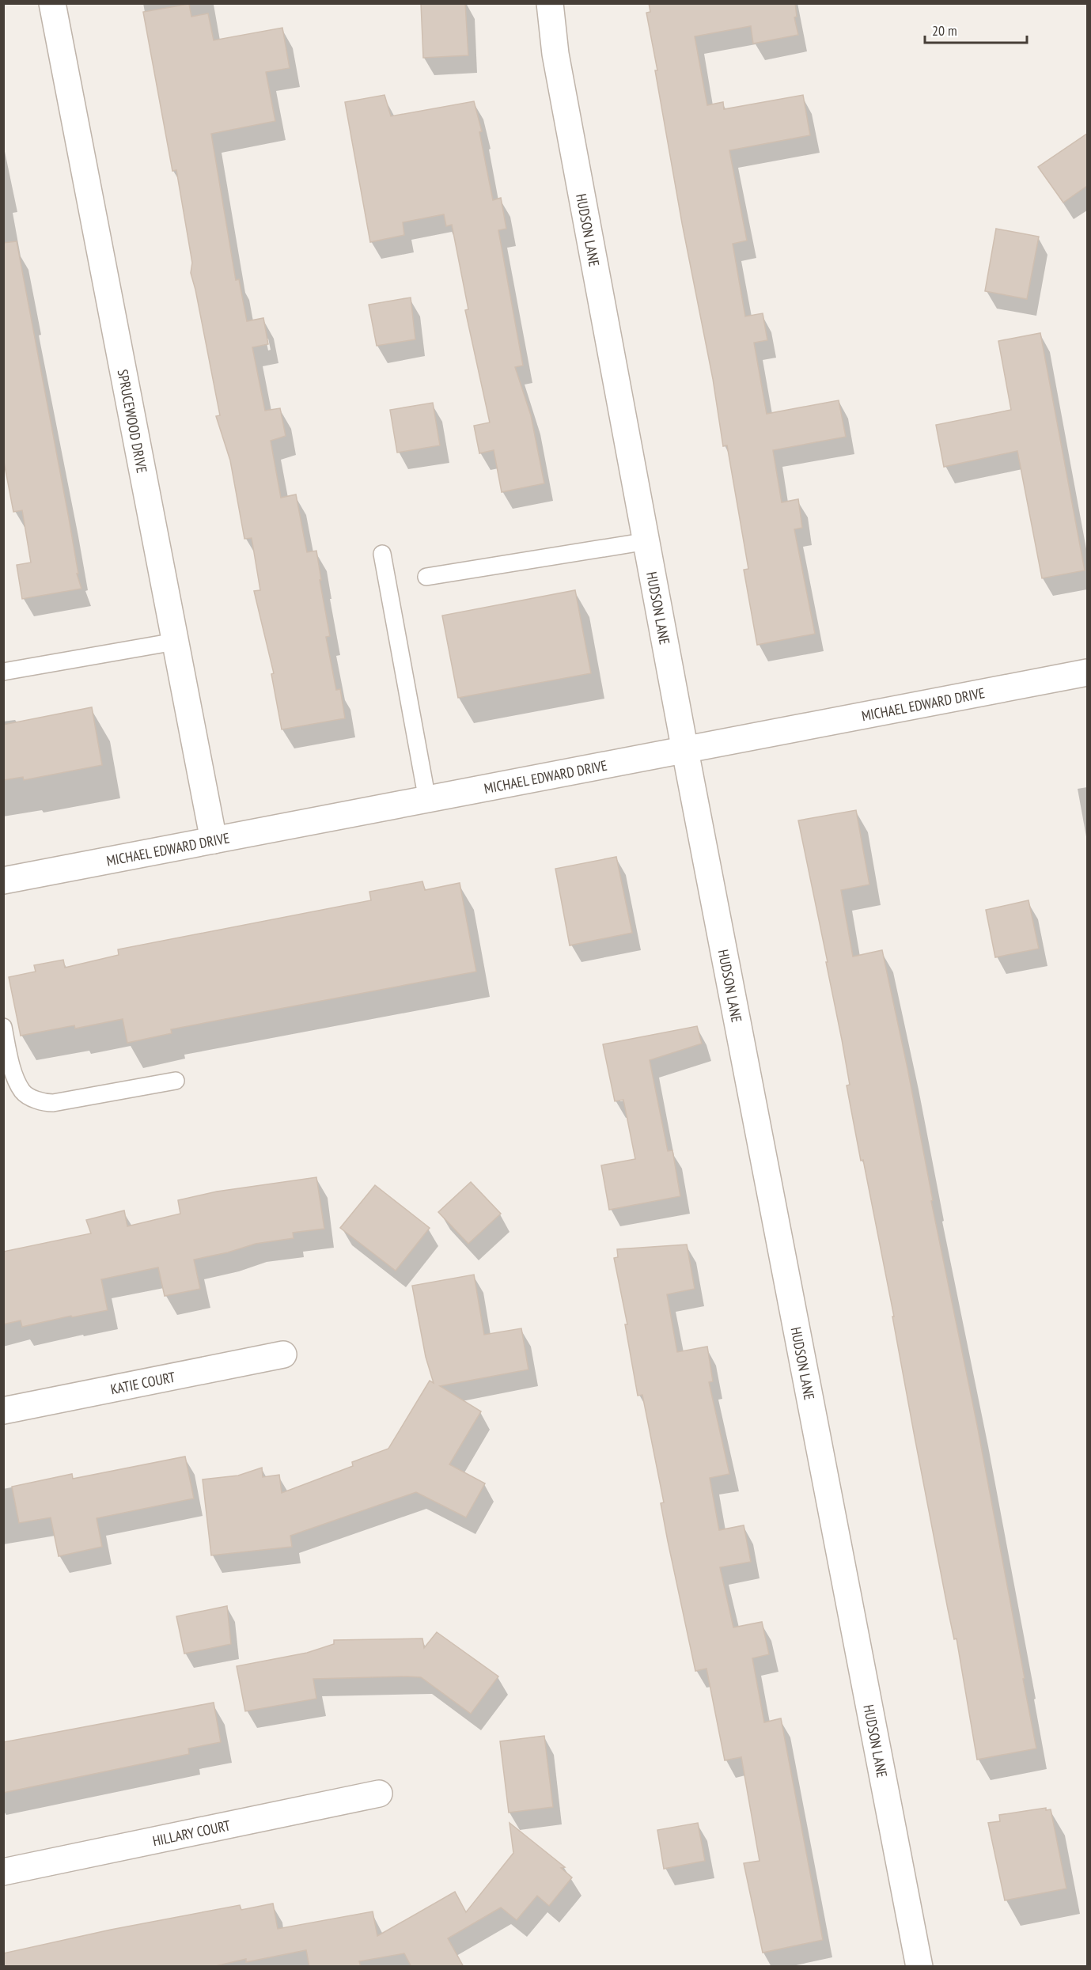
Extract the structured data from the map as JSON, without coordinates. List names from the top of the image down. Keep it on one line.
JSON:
{"streets":{"street":["HUDSON LANE","SPRUCEWOOD DRIVE","MICHAEL EDWARD DRIVE","KATIE COURT","HILLARY COURT"]},"crossings":[["HUDSON LANE","MICHAEL EDWARD DRIVE"],["SPRUCEWOOD DRIVE","MICHAEL EDWARD DRIVE"]],"scale_bar":"20 m"}
